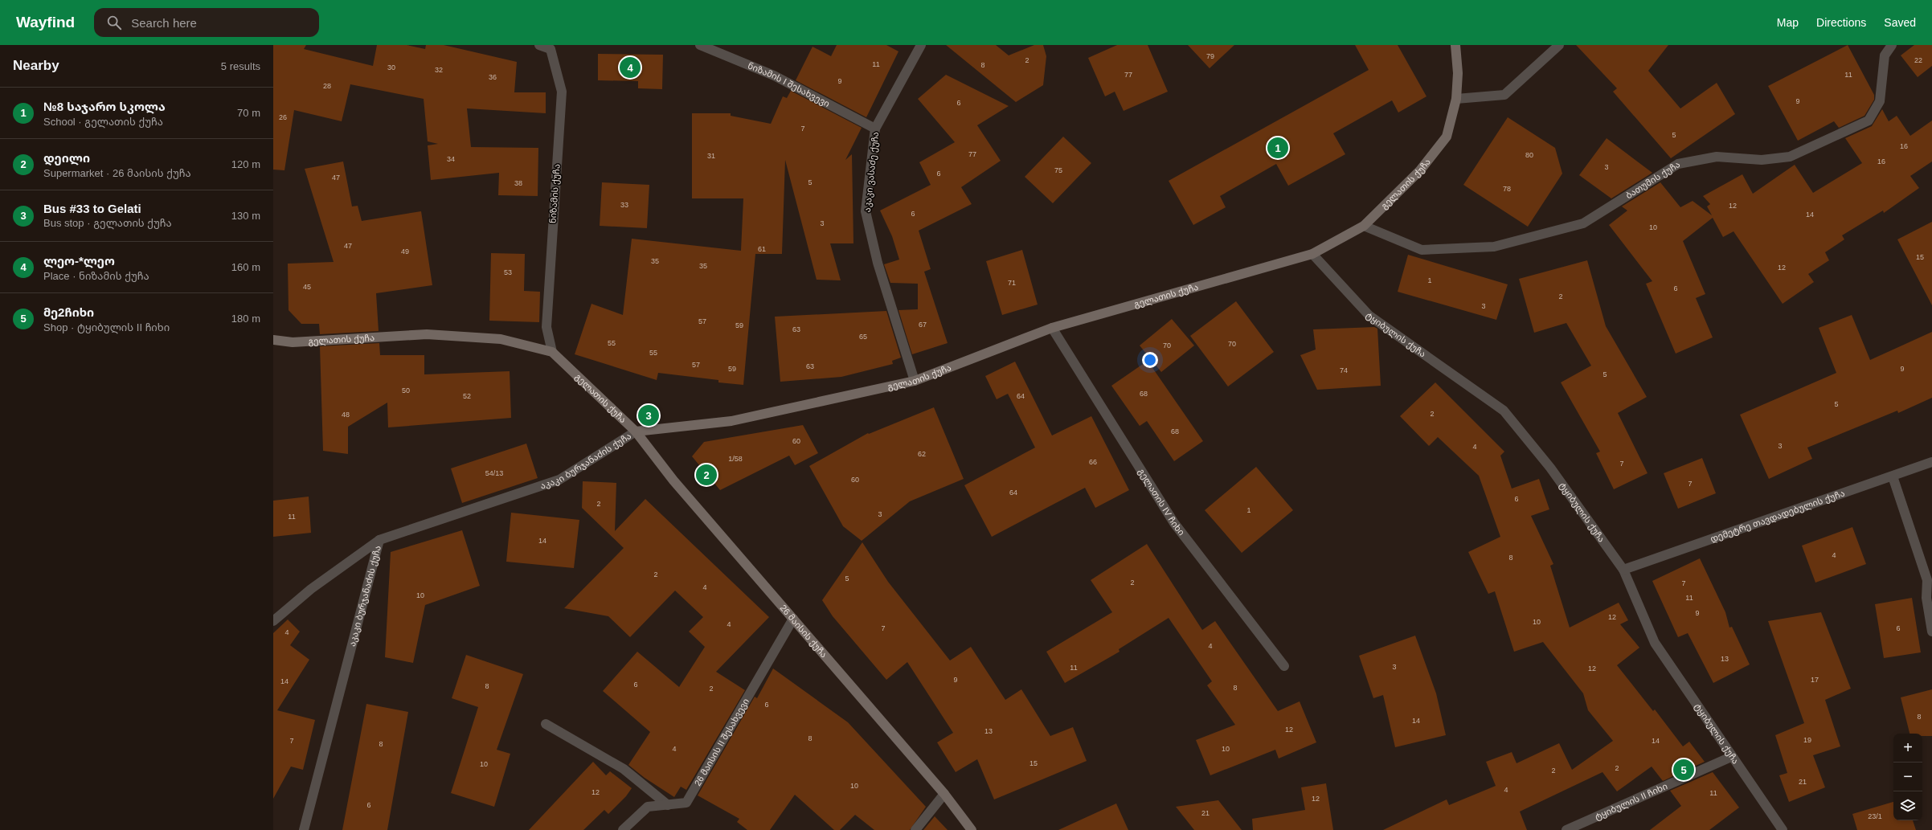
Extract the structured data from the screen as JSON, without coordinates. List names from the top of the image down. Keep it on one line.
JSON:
{"streets":{"main road":["გელათის ქუჩა","26 მაისის ქუჩა"],"street":["ნიზამის I შესახვევი","აკაკი ვასაძე ქუჩა","ბათუმის ქუჩა","ნიზამის ქუჩა","ტყიბულის ქუჩა","აკაკი ბურჯანაძის ქუჩა","გელათის IV ჩიხი","დემეტრე თავდადებულის ქუჩა","26 მაისის II შესახვევი","ტყიბულის II ჩიხი"]},"crossings":[["ნიზამის I შესახვევი","აკაკი ვასაძე ქუჩა"],["აკაკი ვასაძე ქუჩა","გელათის ქუჩა"],["ბათუმის ქუჩა","გელათის ქუჩა"],["გელათის ქუჩა","ნიზამის ქუჩა"],["გელათის ქუჩა","ტყიბულის ქუჩა"],["გელათის ქუჩა","აკაკი ბურჯანაძის ქუჩა"],["გელათის ქუჩა","გელათის IV ჩიხი"],["გელათის ქუჩა","26 მაისის ქუჩა"],["ტყიბულის ქუჩა","დემეტრე თავდადებულის ქუჩა"],["ტყიბულის ქუჩა","ტყიბულის II ჩიხი"],["აკაკი ბურჯანაძის ქუჩა","26 მაისის ქუჩა"],["26 მაისის ქუჩა","26 მაისის II შესახვევი"]],"house_numbers":["79","2","22","11","8","30","32","77","11","36","9","28","9","6","26","7","5","16","77","80","31","34","16","3","75","6","47","5","38","78","33","12","6","14","3","10","47","61","49","15","35","35","12","53","1","71","45","6","2","3","57","67","59","63","65","55","70","70","55","57","63","59","9","74","5","50","68","52","64","5","2","48","68","60","3","4","62","1/58","66","7","54/13","60","7","64","6","2","1","3","11","14","4","8","2","5","2","7","4","10","11","9","12","10","4","7","6","4","4","13","3","11","12","9","17","14","6","8","8","2","6","8","14","12","13","8","19","7","14","8","4","10","15","10","2","2","21","10","4","12","11","12","6","21","23/1"],"page":{"header":"Wayfind","search":"Search here","nav":["Map","Directions","Saved"],"heading":["Nearby","5 results"],"pins":["4","1","3","2","5"],"list":[{"mark":"1","name":"№8 საჯარო სკოლა","note":"School · გელათის ქუჩა","value":"70 m"},{"mark":"2","name":"დეილი","note":"Supermarket · 26 მაისის ქუჩა","value":"120 m"},{"mark":"3","name":"Bus #33 to Gelati","note":"Bus stop · გელათის ქუჩა","value":"130 m"},{"mark":"4","name":"ლეო-*ლეო","note":"Place · ნიზამის ქუჩა","value":"160 m"},{"mark":"5","name":"მე2ჩიხი","note":"Shop · ტყიბულის II ჩიხი","value":"180 m"}],"map_buttons":["+","−"]}}
